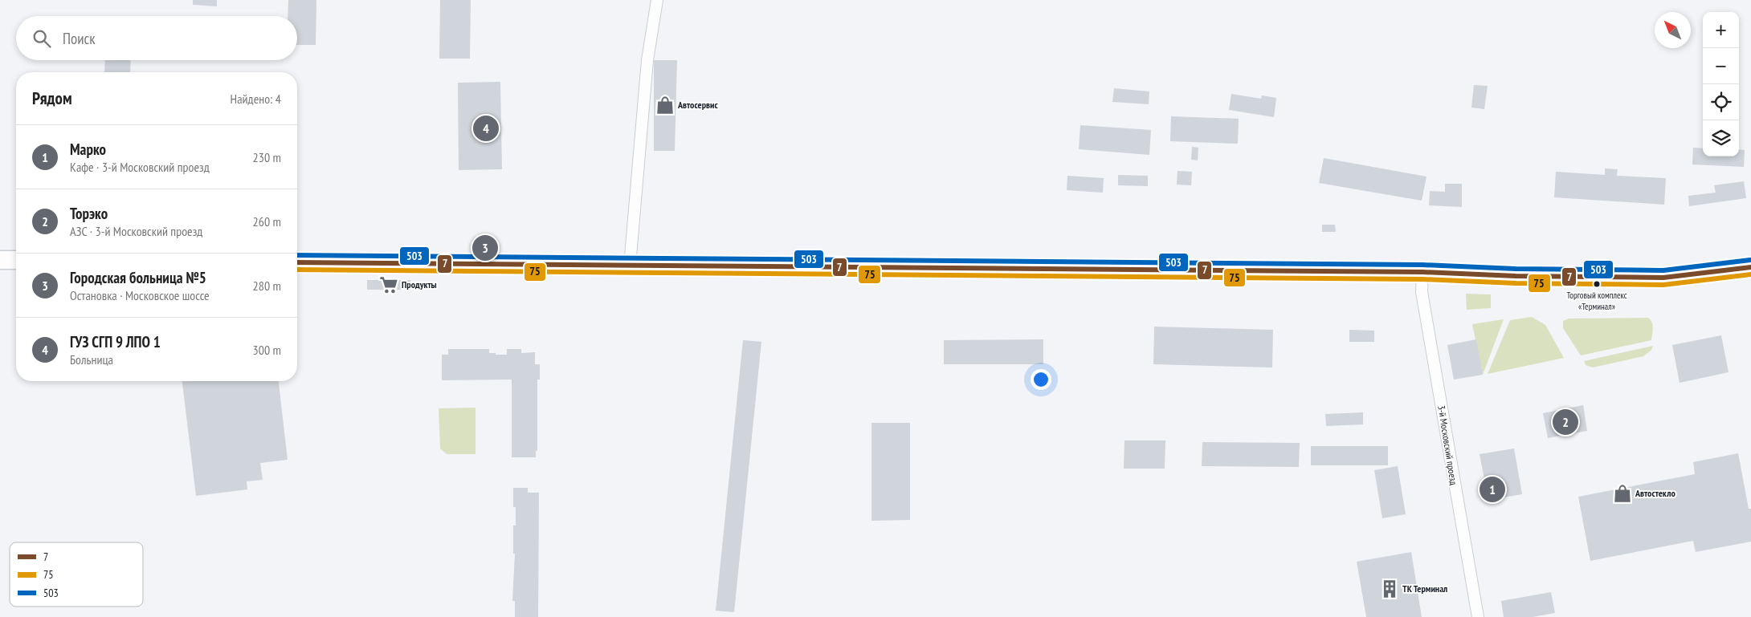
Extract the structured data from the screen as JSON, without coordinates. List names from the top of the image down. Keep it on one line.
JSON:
{"streets":{"street":["3-й Московский проезд"]},"places":{"shop":["Автосервис","Автостекло"],"other":["Торговый комплекс «Терминал»"],"supermarket":["Продукты"],"building":["ТК Терминал"]},"lines":["transit line 503","transit line 7","transit line 75"],"legend":["7","75","503"],"north":"top left","page":{"map_buttons":["+","−"],"search":"Поиск","heading":["Рядом","Найдено: 4"],"pins":["4","3","2","1"],"list":[{"mark":"1","name":"Марко","note":"Кафе · 3-й Московский проезд","value":"230 m"},{"mark":"2","name":"Торэко","note":"АЗС · 3-й Московский проезд","value":"260 m"},{"mark":"3","name":"Городская больница №5","note":"Остановка · Московское шоссе","value":"280 m"},{"mark":"4","name":"ГУЗ СГП 9 ЛПО 1","note":"Больница","value":"300 m"}]}}
